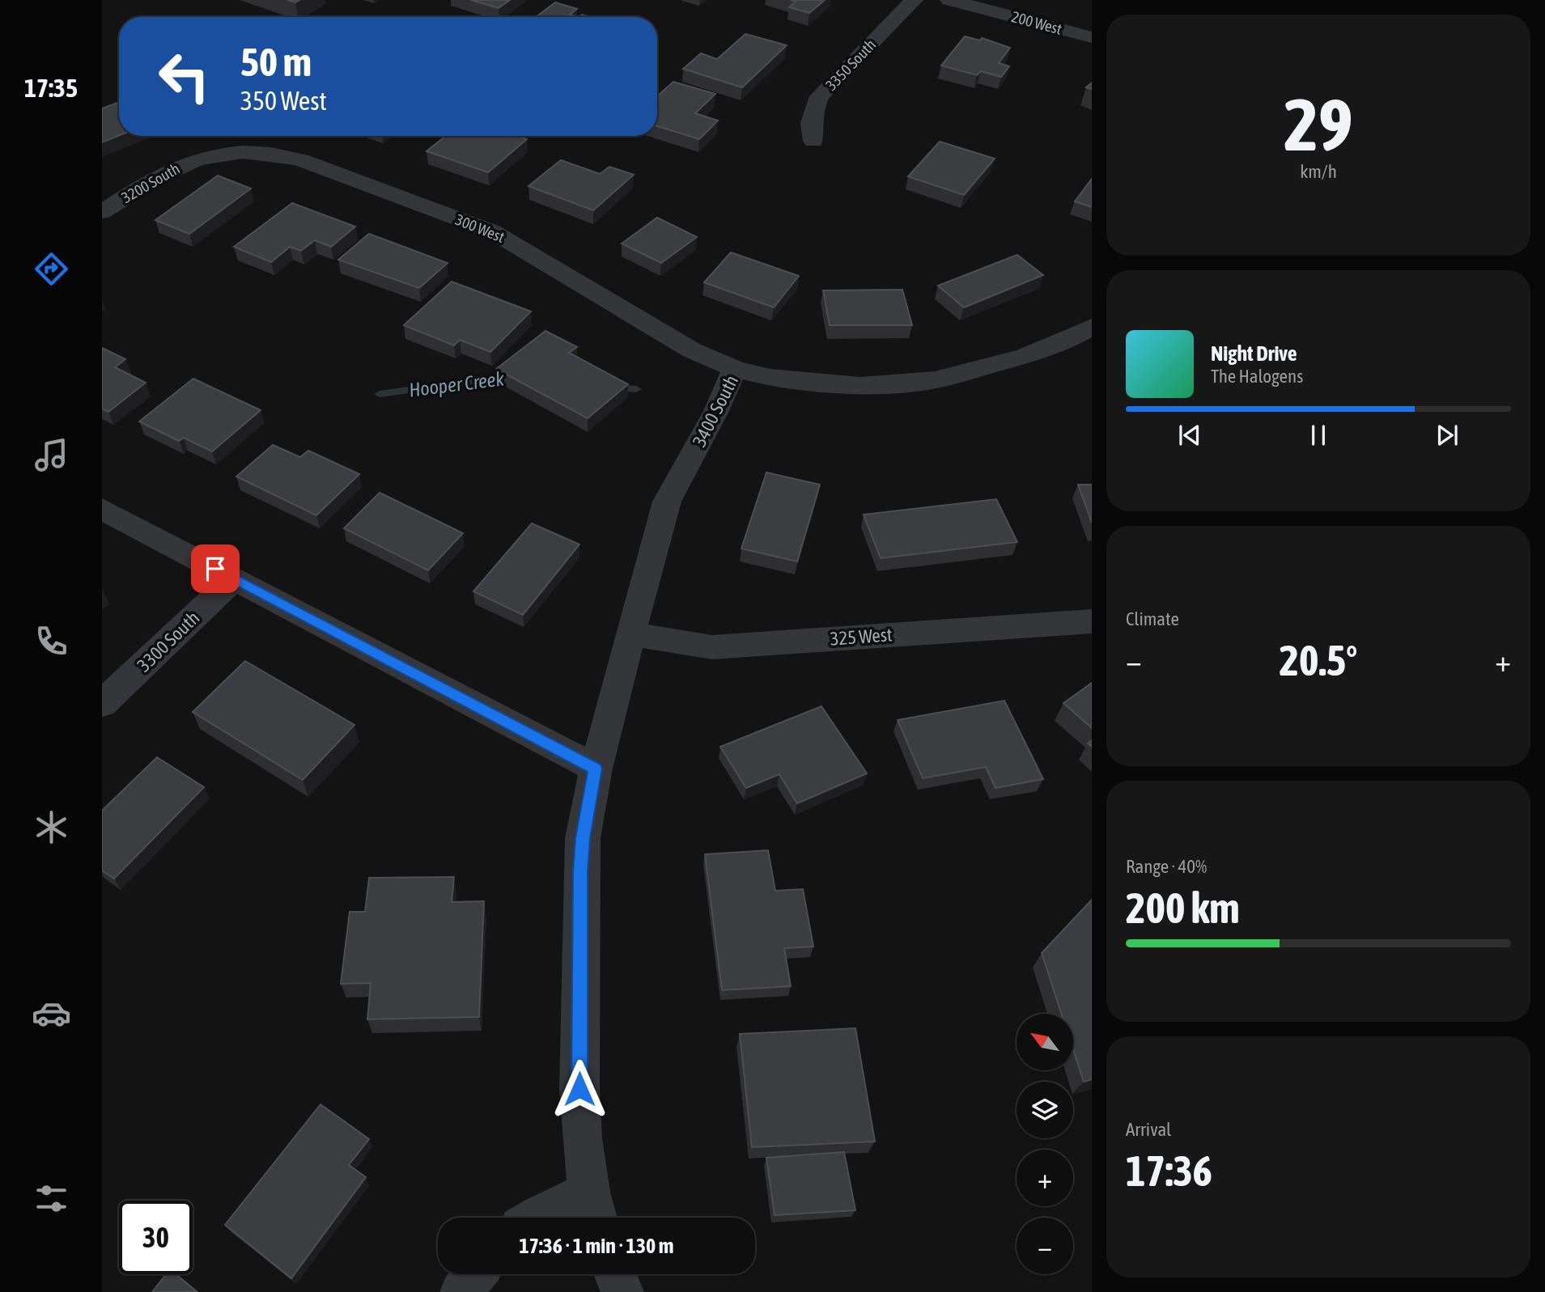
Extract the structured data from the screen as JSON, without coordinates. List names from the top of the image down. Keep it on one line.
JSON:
{"streets":{"street":["200 West","3350 South","3200 South","300 West","3400 South","325 West","3300 South"]},"crossings":[["3200 South","300 West"],["300 West","3400 South"],["3400 South","325 West"]],"water":["Hooper Creek"],"north":"top left","page":{"tabs":"17:35","tile":[["29","km/h"],"Climate",["Range · 40%","200 km"],["Arrival","17:36"]],"turn":["50 m","350 West"],"song":["Night Drive","The Halogens"],"heat":["−","20.5°","+"],"map_buttons":["+","−"],"limit":"30","trip":"17:36 · 1 min · 130 m"}}
